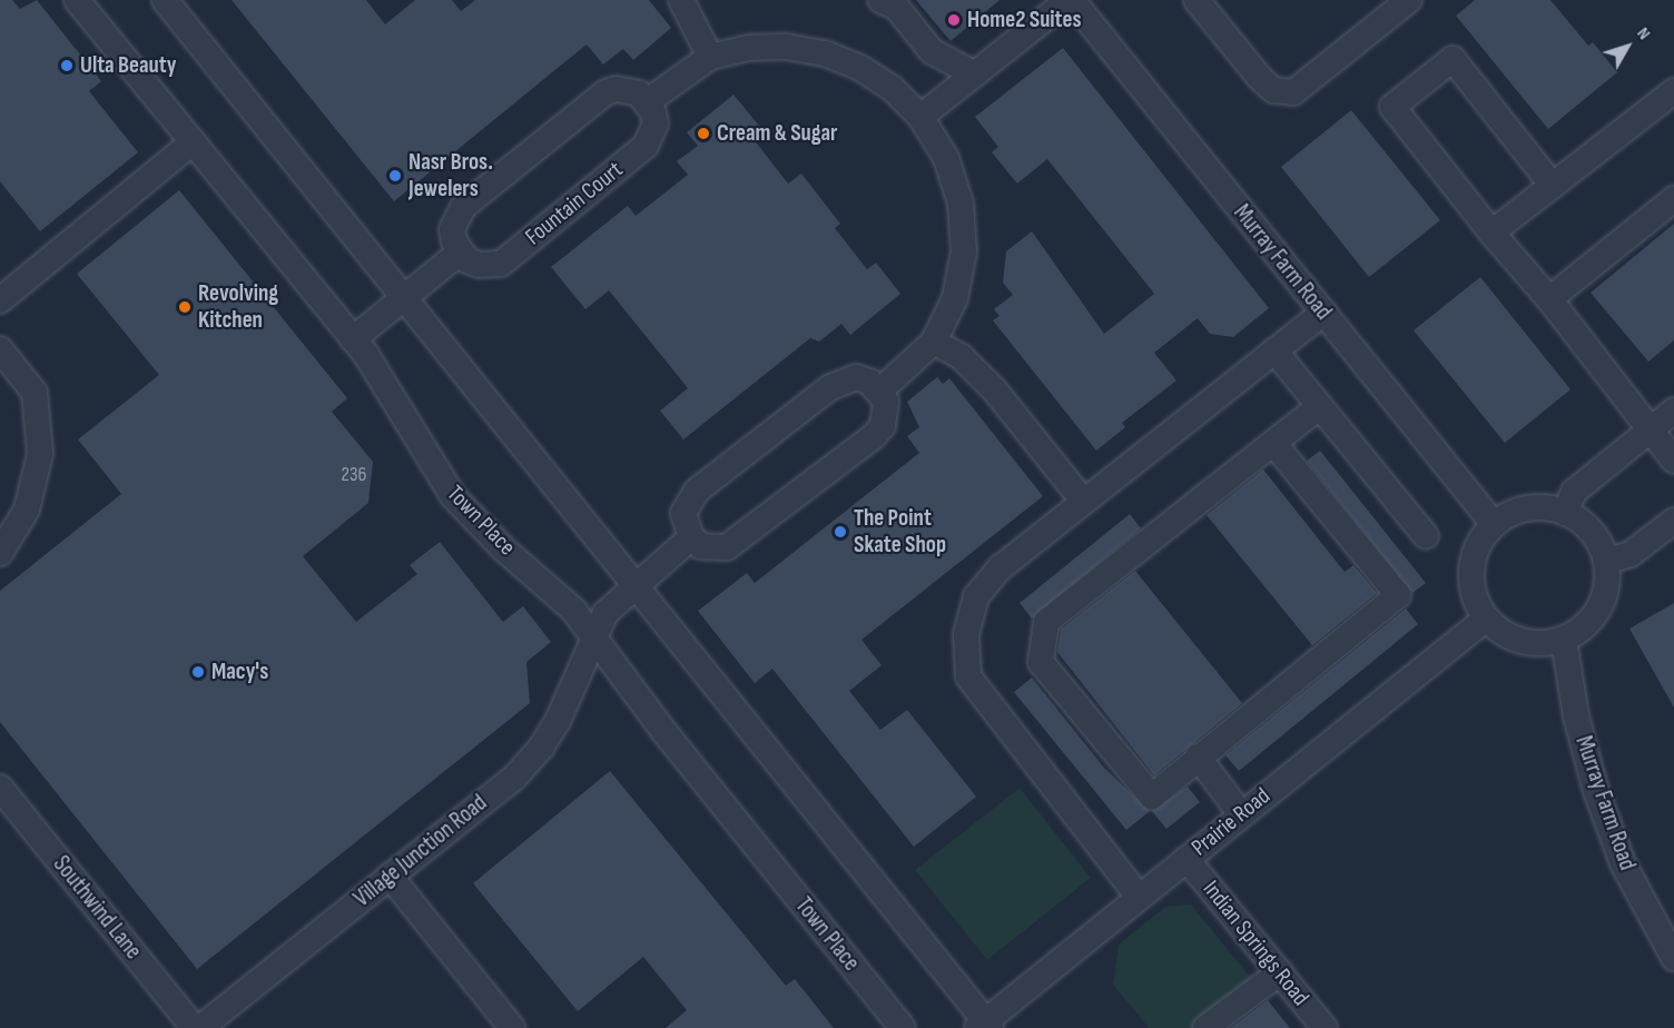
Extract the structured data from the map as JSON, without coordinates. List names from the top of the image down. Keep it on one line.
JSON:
{"streets":{"street":["Fountain Court","Murray Farm Road","Town Place","Prairie Road","Village Junction Road","Southwind Lane","Indian Springs Road"]},"crossings":[["Murray Farm Road","Prairie Road"],["Town Place","Village Junction Road"],["Prairie Road","Indian Springs Road"]],"places":["Home2 Suites","Ulta Beauty","Cream & Sugar","Nasr Bros. Jewelers","Revolving Kitchen","The Point Skate Shop","Macy's"],"house_numbers":["236"],"north":"top right"}
